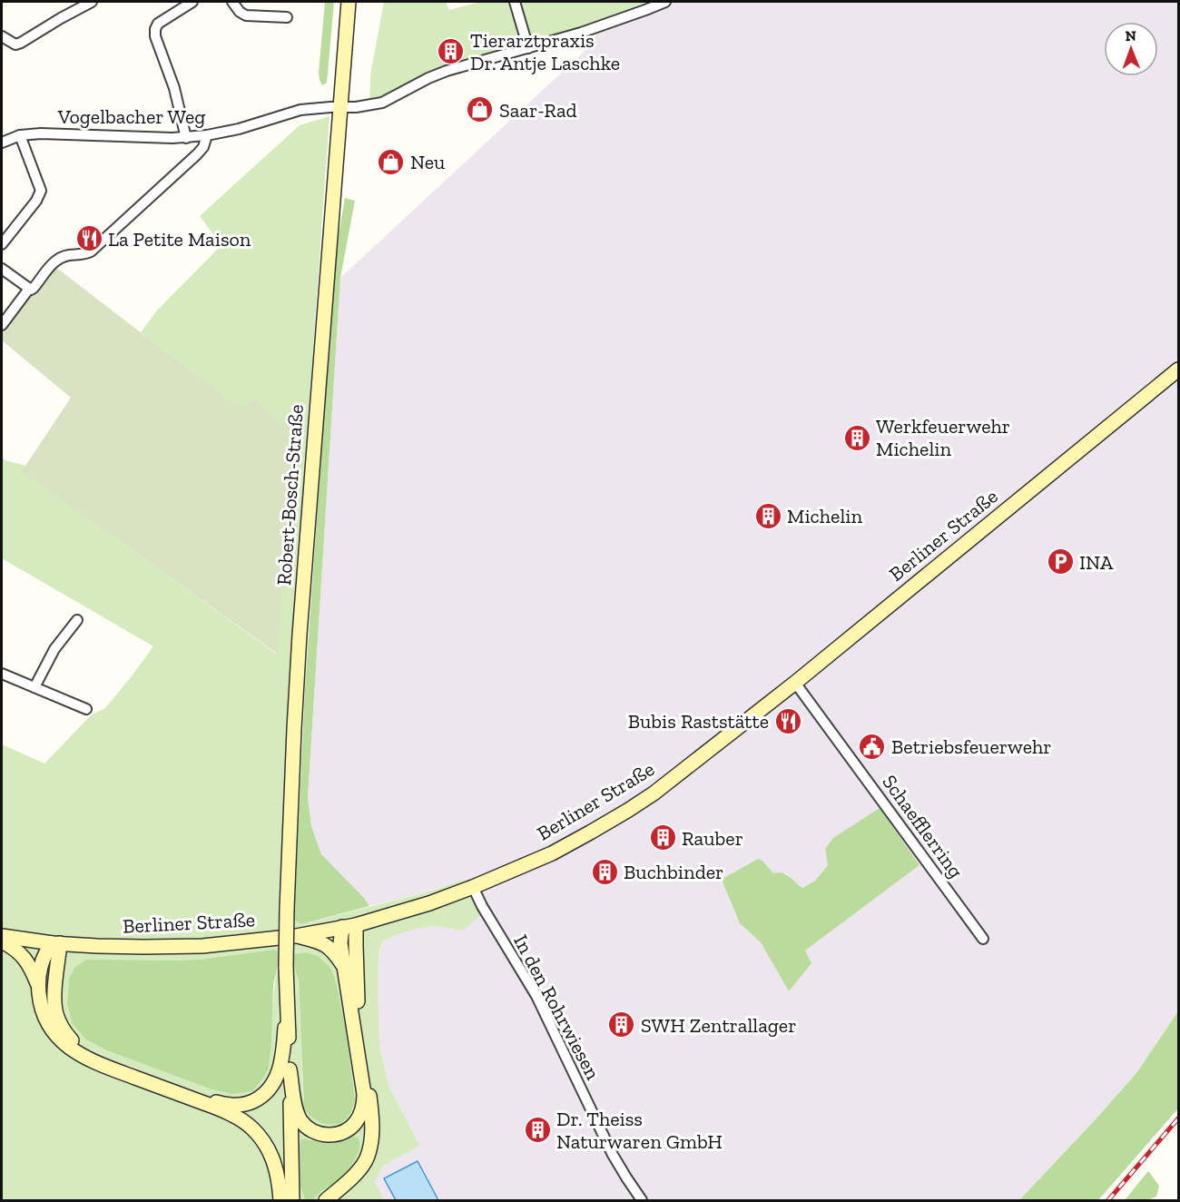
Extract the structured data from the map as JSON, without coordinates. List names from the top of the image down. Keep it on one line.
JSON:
{"streets":{"main road":["Robert-Bosch-Straße","Berliner Straße"],"street":["Vogelbacher Weg","Schaefflerring","In den Rohrwiesen"]},"crossings":[["Vogelbacher Weg","Robert-Bosch-Straße"],["Berliner Straße","Schaefflerring"],["Berliner Straße","In den Rohrwiesen"]],"places":{"building":["Tierarztpraxis Dr. Antje Laschke","Werkfeuerwehr Michelin","Michelin","Rauber","Buchbinder","SWH Zentrallager","Dr. Theiss Naturwaren GmbH"],"shop":["Saar-Rad","Neu"],"restaurant":["La Petite Maison","Bubis Raststätte"],"parking":["INA"],"public building":["Betriebsfeuerwehr"]},"north":"top"}
